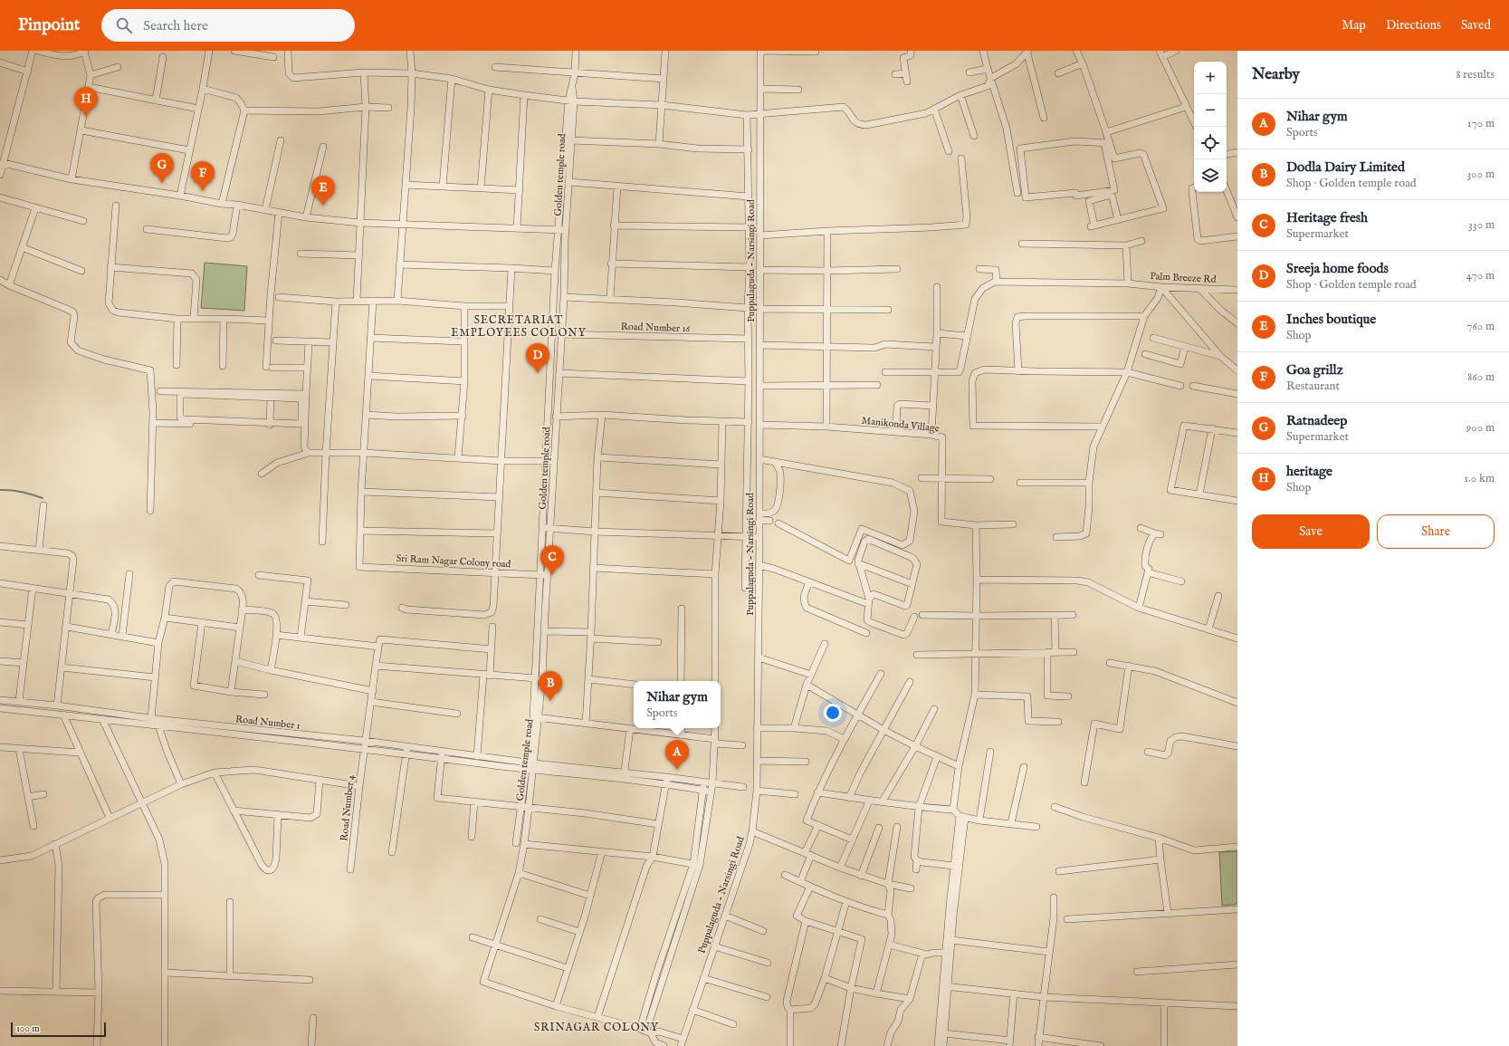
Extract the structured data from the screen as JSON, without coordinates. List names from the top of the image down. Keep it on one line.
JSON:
{"streets":{"street":["Golden temple road","Puppalaguda - Narsingi Road","Palm Breeze Rd","Road Number 16","Manikonda Village","Sri Ram Nagar Colony road","Road Number 1","Road Number 4"]},"crossings":[["Golden temple road","Road Number 16"],["Golden temple road","Sri Ram Nagar Colony road"],["Golden temple road","Road Number 1"],["Puppalaguda - Narsingi Road","Manikonda Village"],["Road Number 1","Road Number 4"]],"districts":["SECRETARIAT EMPLOYEES COLONY","SRINAGAR COLONY"],"scale_bar":"100 m","page":{"header":"Pinpoint","search":"Search here","nav":["Map","Directions","Saved"],"heading":["Nearby","8 results"],"map_buttons":["+","−"],"pins":["H","G","F","E","D","C","B","A"],"list":[{"mark":"A","name":"Nihar gym","note":"Sports","value":"170 m"},{"mark":"B","name":"Dodla Dairy Limited","note":"Shop · Golden temple road","value":"300 m"},{"mark":"C","name":"Heritage fresh","note":"Supermarket","value":"330 m"},{"mark":"D","name":"Sreeja home foods","note":"Shop · Golden temple road","value":"470 m"},{"mark":"E","name":"Inches boutique","note":"Shop","value":"760 m"},{"mark":"F","name":"Goa grillz","note":"Restaurant","value":"860 m"},{"mark":"G","name":"Ratnadeep","note":"Supermarket","value":"900 m"},{"mark":"H","name":"heritage","note":"Shop","value":"1.0 km"}],"buttons":["Save","Share"],"popup":["Nihar gym","Sports"],"scale":"100 m"}}
